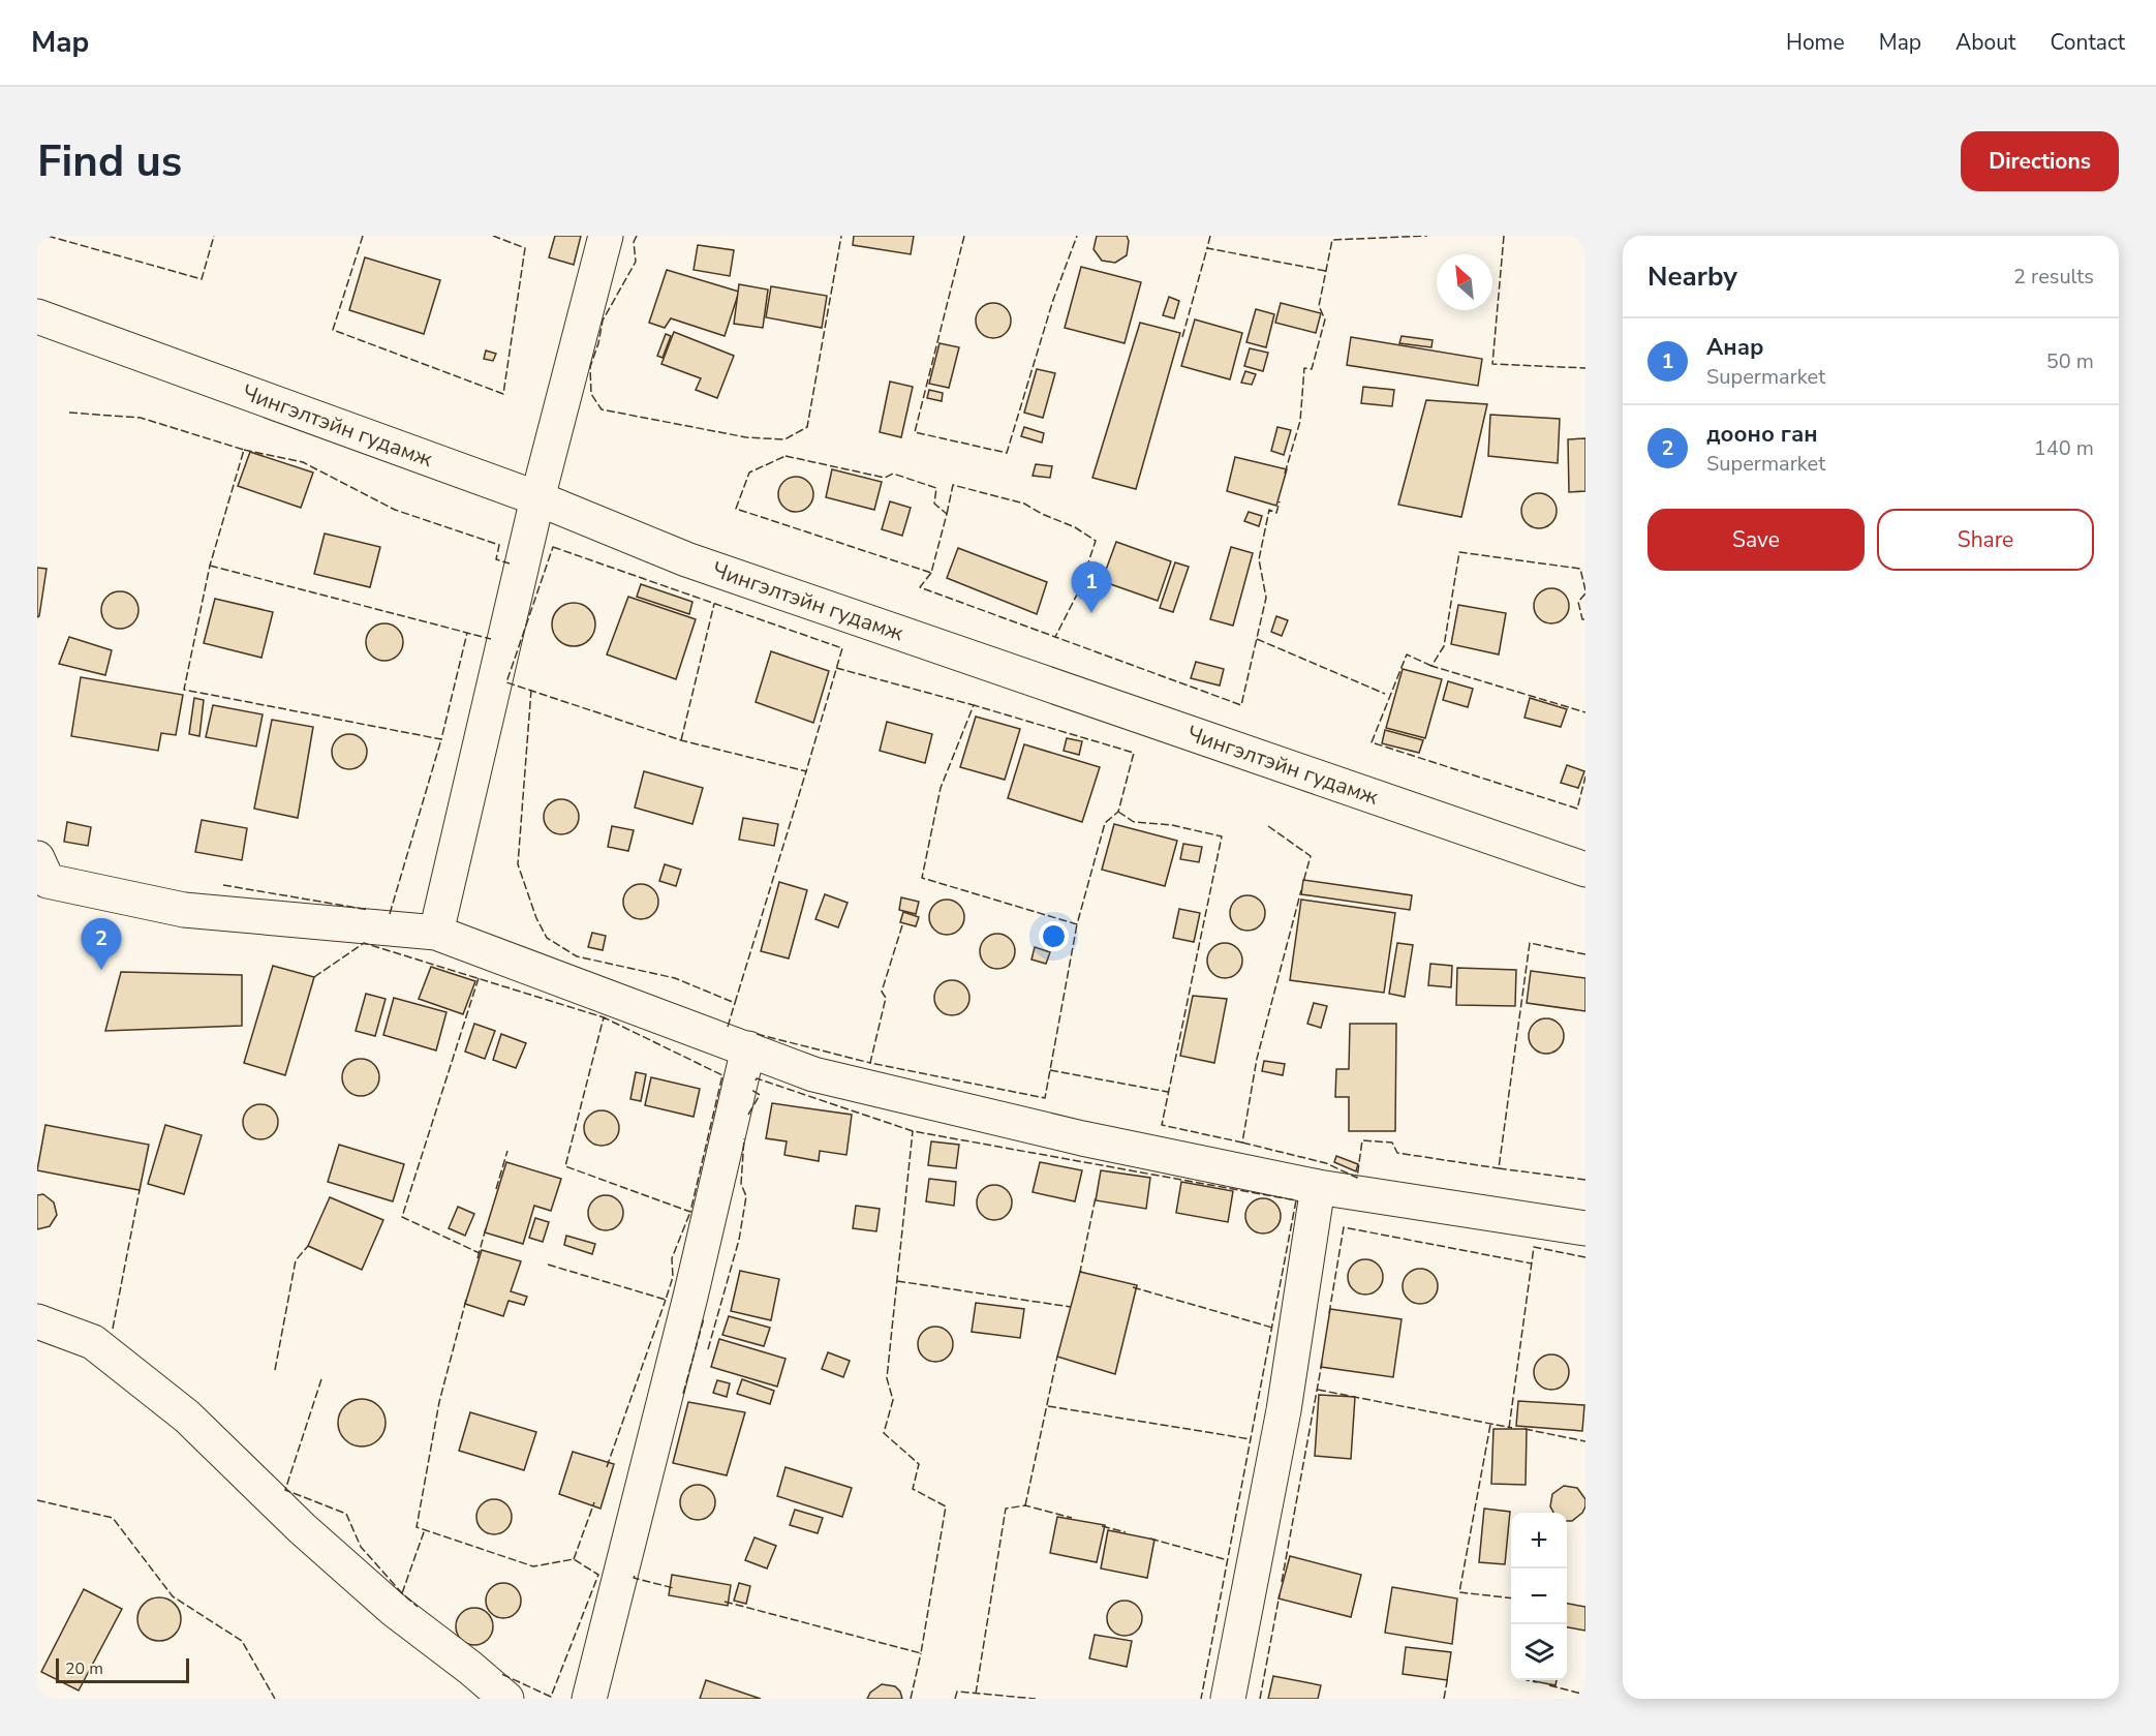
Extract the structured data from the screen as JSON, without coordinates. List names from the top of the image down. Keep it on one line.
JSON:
{"streets":{"street":["Чингэлтэйн гудамж"]},"scale_bar":"20 m","north":"top left","page":{"header":"Map","nav":["Home","Map","About","Contact"],"buttons":["Directions",["Save","Share"]],"title":"Find us","heading":["Nearby","2 results"],"list":[{"mark":"1","name":"Анар","note":"Supermarket","value":"50 m"},{"mark":"2","name":"дооно ган","note":"Supermarket","value":"140 m"}],"pins":["1","2"],"map_buttons":["+","−"],"scale":"20 m"}}
